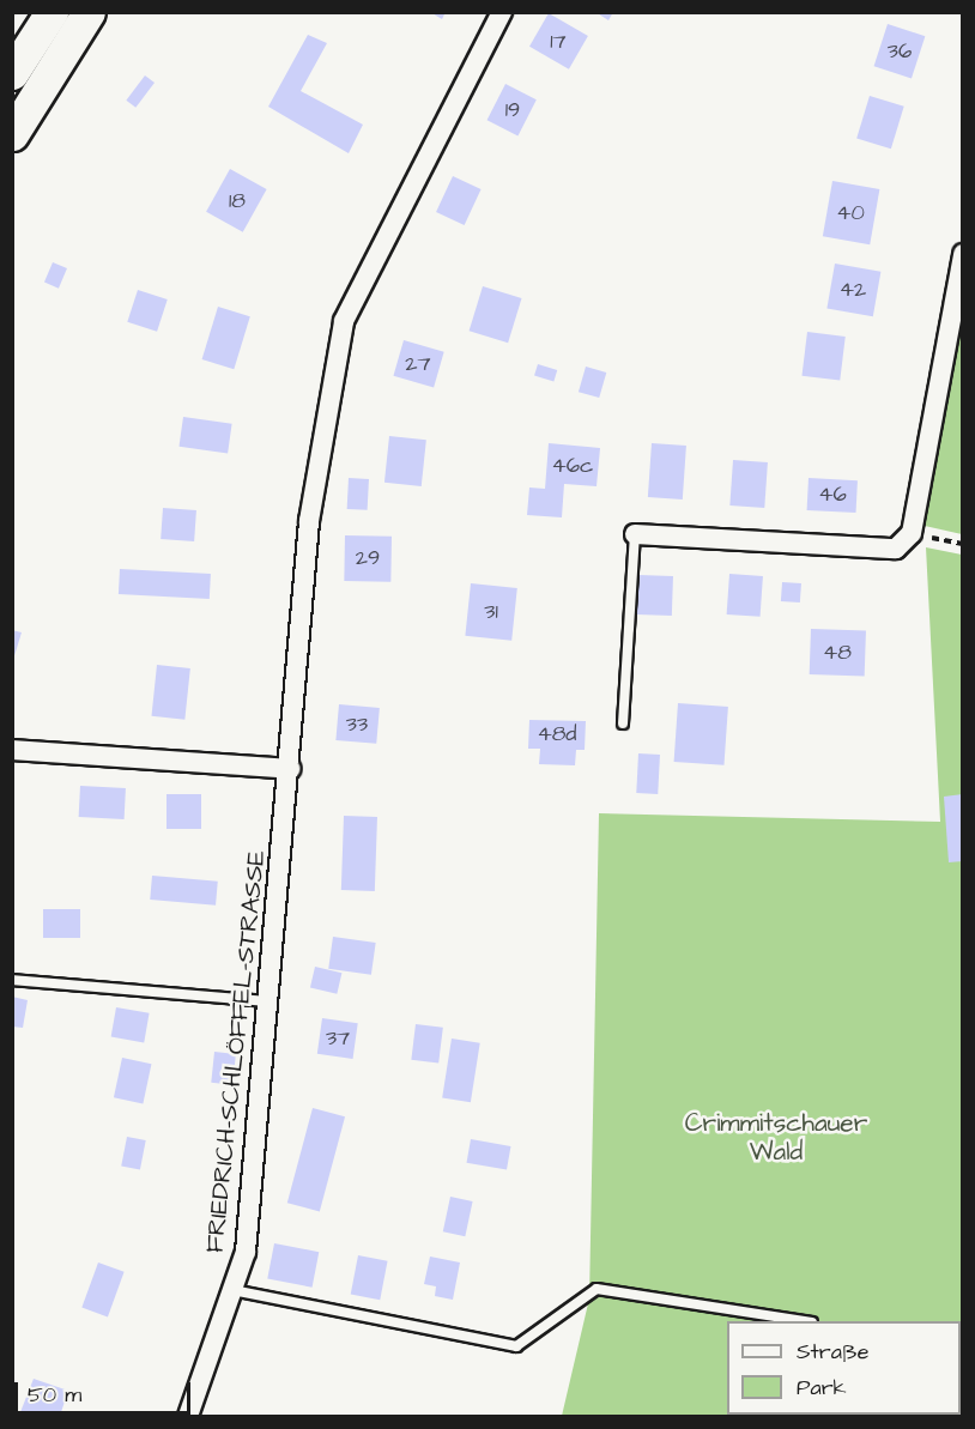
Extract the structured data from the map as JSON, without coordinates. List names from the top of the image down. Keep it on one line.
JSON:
{"streets":{"street":["FRIEDRICH-SCHLÖFFEL-STRASSE"]},"parks":["Crimmitschauer Wald"],"house_numbers":["17","36","19","18","40","42","27","46c","46","29","31","48","33","48d","37"],"legend":["Straße","Park"],"scale_bar":"50 m"}
